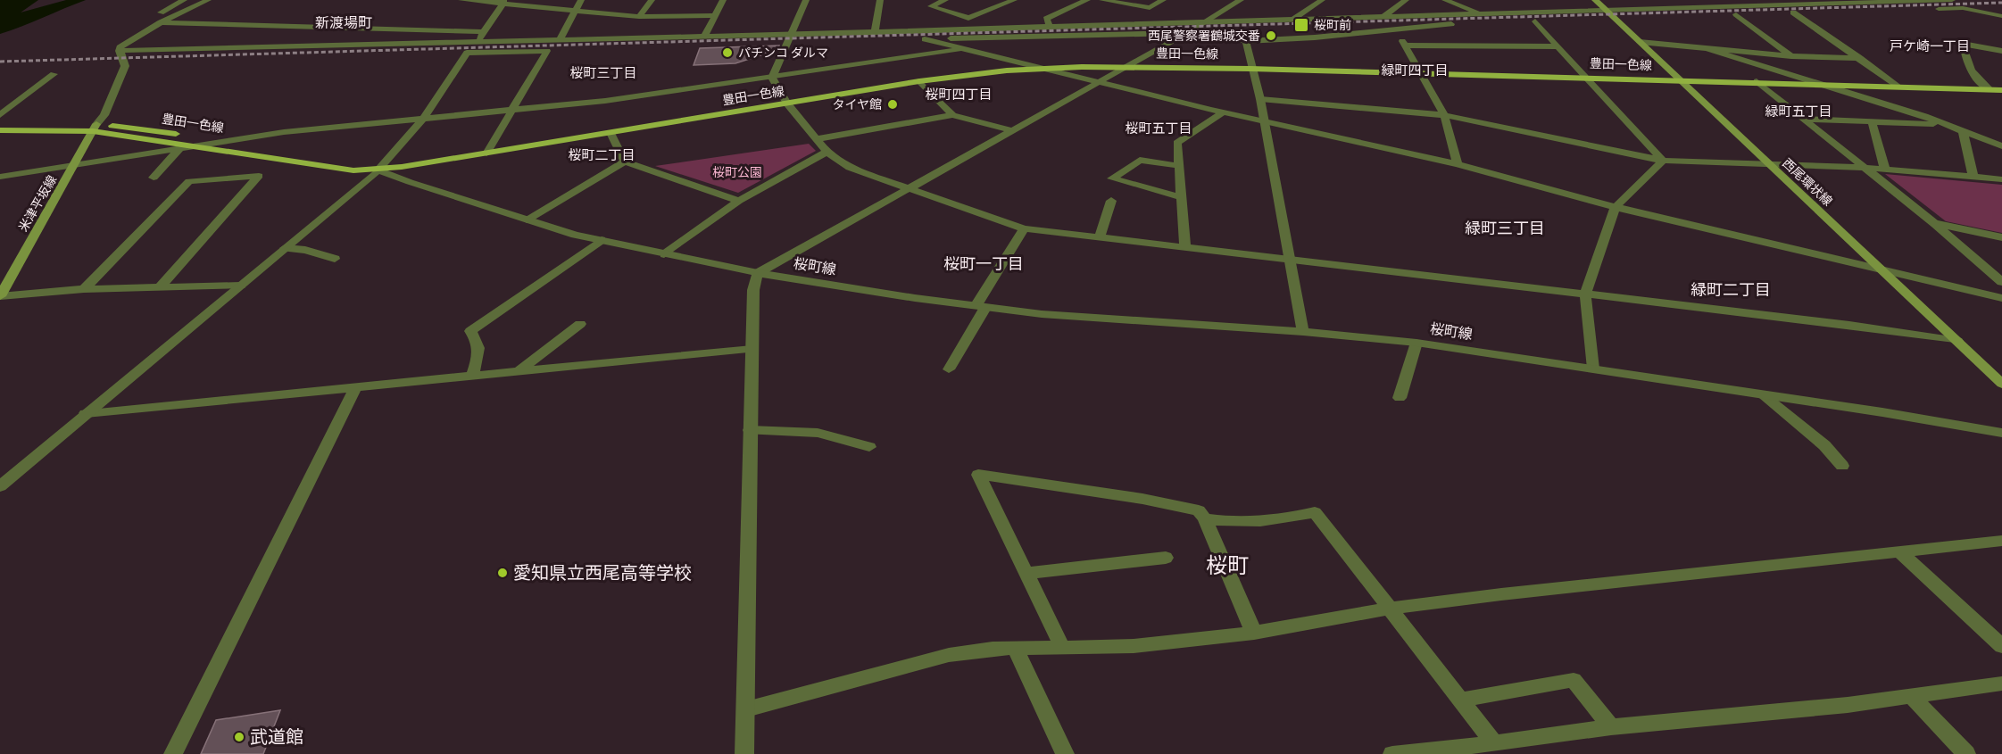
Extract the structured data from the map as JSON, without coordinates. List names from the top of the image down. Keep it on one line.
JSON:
{"streets":{"main road":["豊田一色線","西尾環状線","米津平坂線"],"street":["桜町線"]},"crossings":[["豊田一色線","西尾環状線"],["豊田一色線","米津平坂線"],["豊田一色線","桜町線"]],"districts":["新渡場町","戸ケ崎一丁目","緑町四丁目","桜町三丁目","桜町四丁目","緑町五丁目","桜町五丁目","桜町二丁目","緑町三丁目","桜町一丁目","緑町二丁目","桜町"],"parks":["桜町公園"],"places":{"transit":["桜町前"],"other":["西尾警察署鶴城交番","パチンコ ダルマ","タイヤ館","愛知県立西尾高等学校","武道館"]}}
